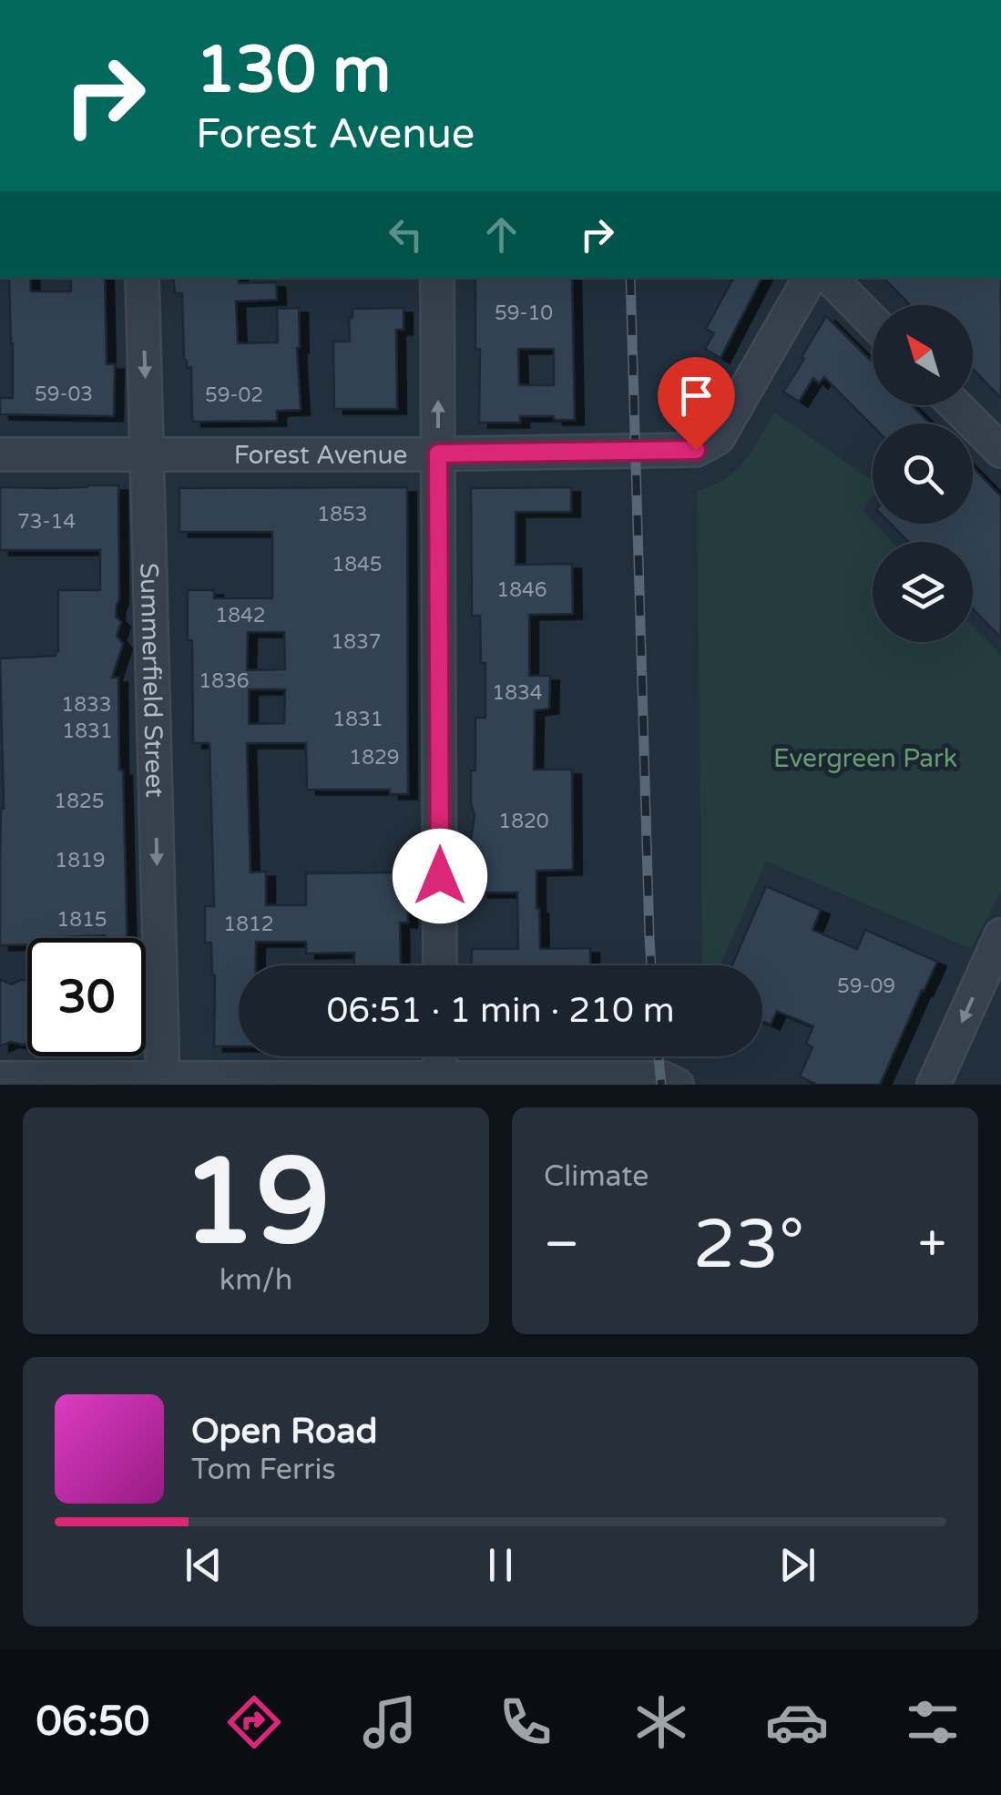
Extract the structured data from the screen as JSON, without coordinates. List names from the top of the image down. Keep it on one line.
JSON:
{"streets":{"street":["Forest Avenue","Summerfield Street"]},"crossings":[["Forest Avenue","Summerfield Street"]],"parks":["Evergreen Park"],"house_numbers":["59-10","59-03","59-02","1853","73-14","1845","1846","1842","1837","1836","1834","1833","1831","1831","1829","1825","1820","1819","1815","1812","59-09"],"north":"top left","page":{"turn":["130 m","Forest Avenue"],"limit":"30","trip":"06:51 · 1 min · 210 m","tile":[["19","km/h"],"Climate"],"heat":["−","23°","+"],"song":["Open Road","Tom Ferris"],"tabs":"06:50"}}
